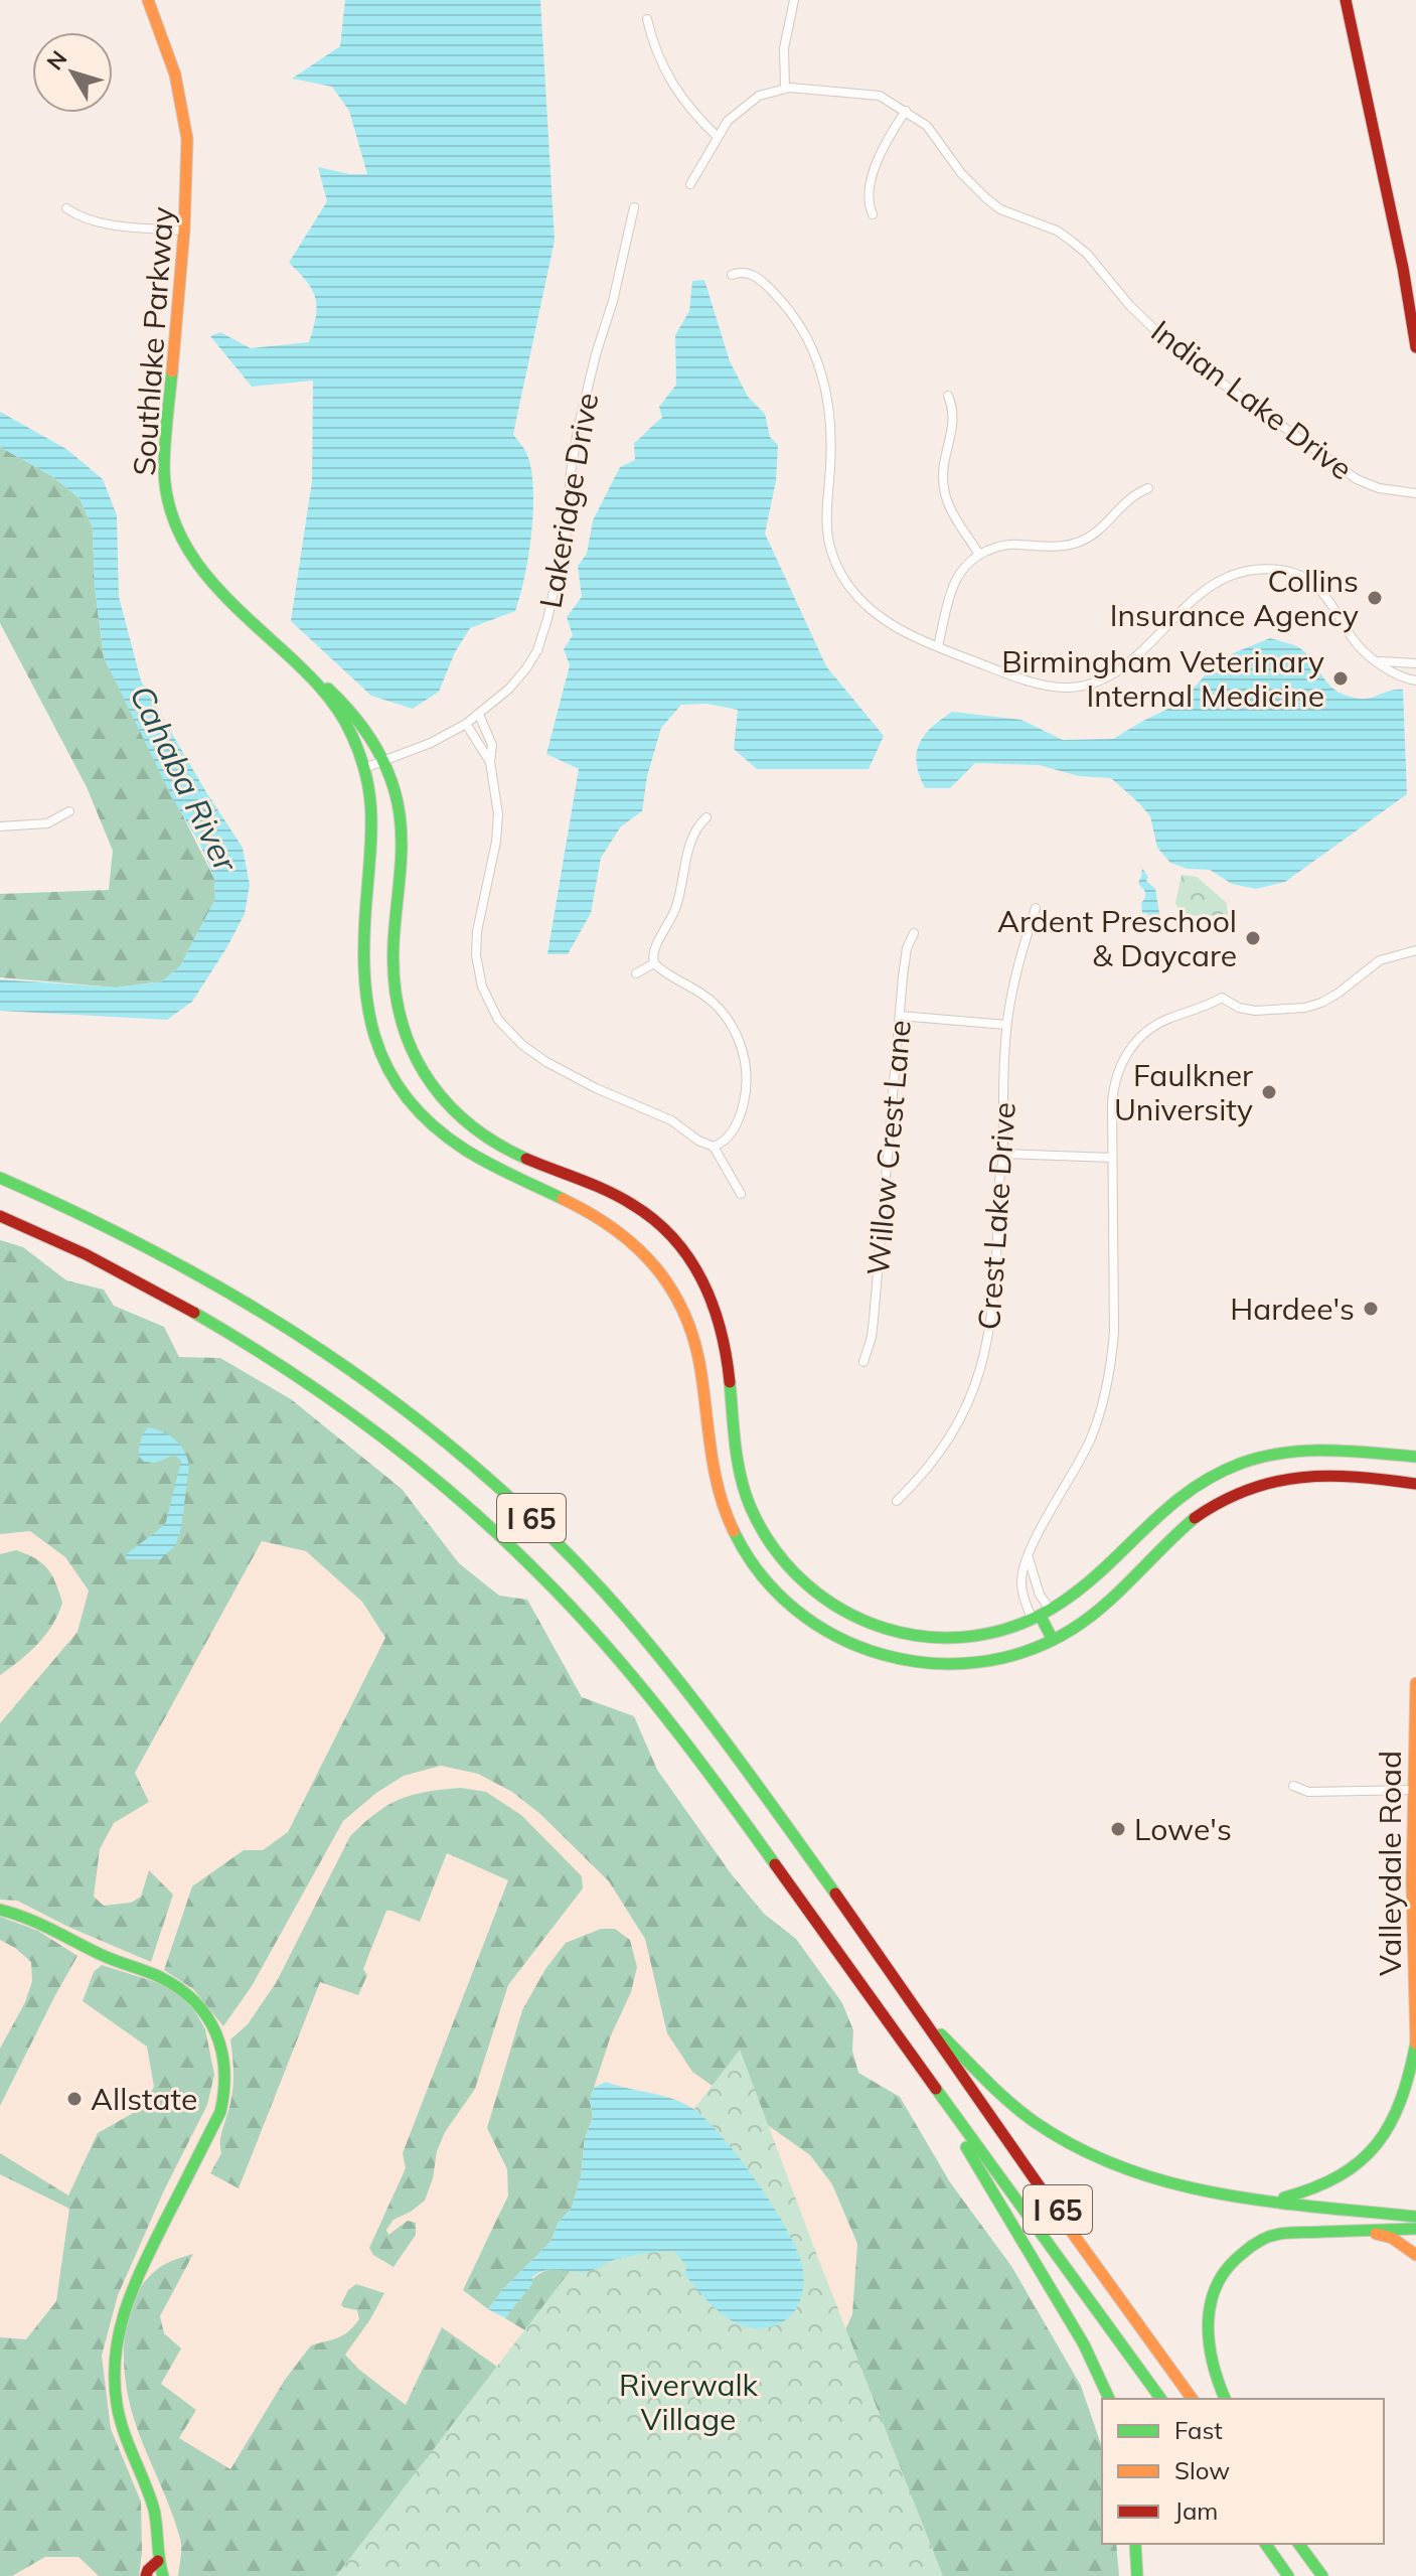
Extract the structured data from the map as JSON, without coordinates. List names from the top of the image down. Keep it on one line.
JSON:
{"streets":{"main road":["Southlake Parkway","I 65","Valleydale Road"],"street":["Indian Lake Drive","Lakeridge Drive","Willow Crest Lane","Crest Lake Drive"]},"crossings":[["Southlake Parkway","Lakeridge Drive"]],"water":["Cahaba River"],"parks":["Riverwalk Village"],"places":["Collins Insurance Agency","Birmingham Veterinary Internal Medicine","Ardent Preschool & Daycare","Faulkner University","Hardee's","Lowe's","Allstate"],"legend":["Fast","Slow","Jam"],"north":"top left"}
